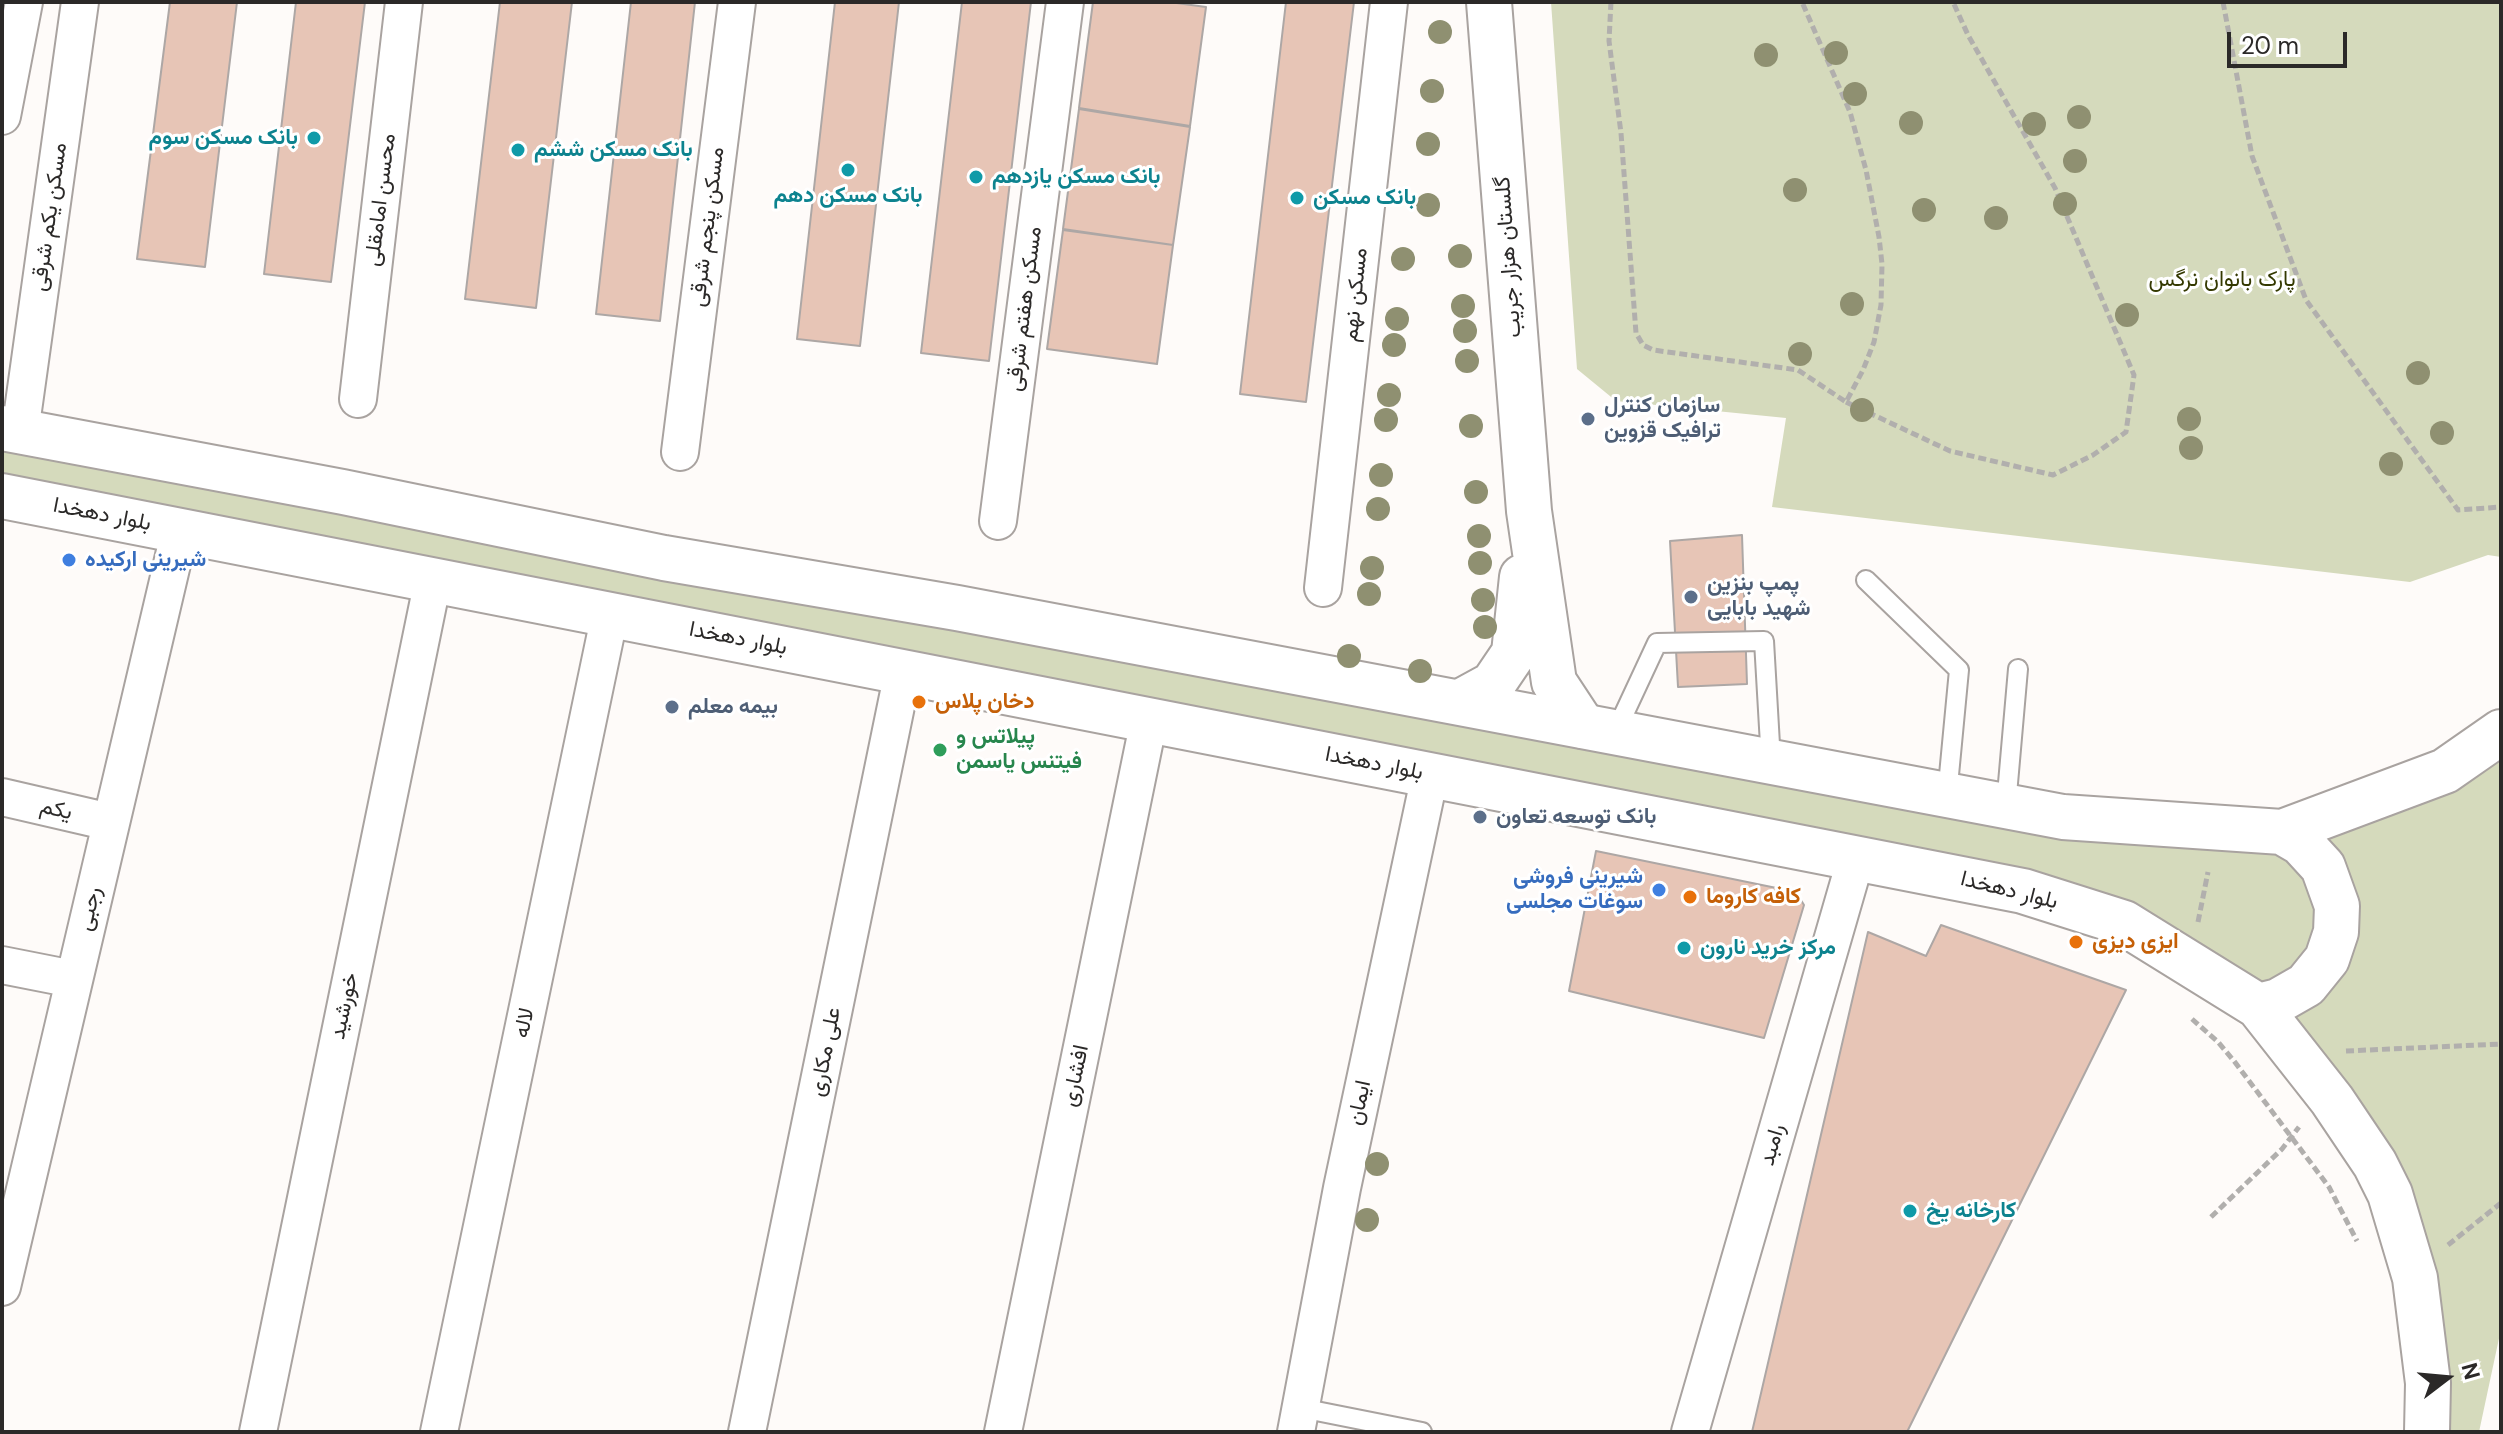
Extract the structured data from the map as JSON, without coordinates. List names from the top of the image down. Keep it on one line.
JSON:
{"streets":{"main road":["گلستان هزار جریب","بلوار دهخدا"],"street":["محسن امامقلی","مسکن یکم شرقی","مسکن پنجم شرقی","مسکن نهم","مسکن هفتم شرقی","یکم","رجبی","خورشید","لاله","علی مکاری","افشاری","ایمان","رامبد"]},"crossings":[["بلوار دهخدا","رجبی"],["بلوار دهخدا","خورشید"],["بلوار دهخدا","لاله"],["بلوار دهخدا","علی مکاری"],["بلوار دهخدا","افشاری"],["بلوار دهخدا","ایمان"],["بلوار دهخدا","رامبد"],["یکم","رجبی"]],"parks":["پارک بانوان نرگس"],"places":["بانک مسکن سوم","بانک مسکن ششم","بانک مسکن دهم","بانک مسکن یازدهم","بانک مسکن","سازمان کنترل ترافیک قزوین","شیرینی ارکیده","پمپ بنزین شهید بابایی","دخان پلاس","بیمه معلم","پیلاتس و فیتنس یاسمن","بانک توسعه تعاون","شیرینی فروشی سوغات مجلسی","کافه کاروما","ایزی دیزی","مرکز خرید نارون","کارخانه یخ"],"scale_bar":"20 m","north":"right"}
